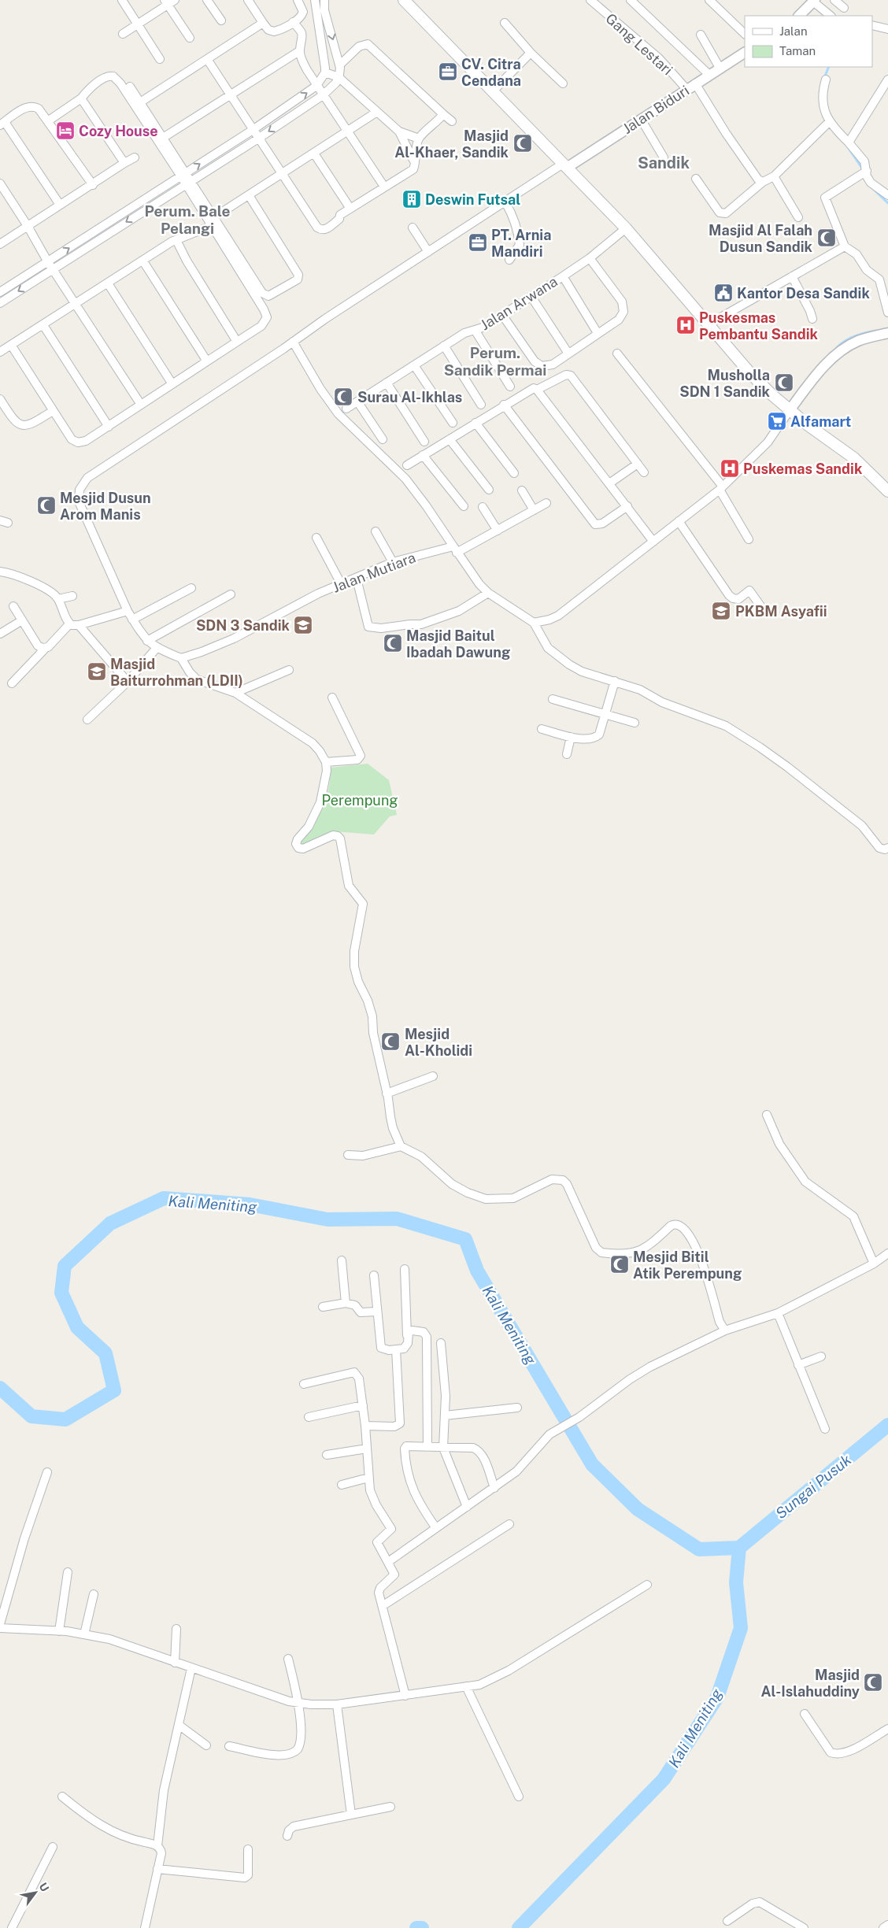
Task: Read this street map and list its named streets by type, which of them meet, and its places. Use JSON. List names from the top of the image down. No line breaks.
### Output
{"streets":{"street":["Gang Lestari","Jalan Biduri","Jalan Arwana","Jalan Mutiara"]},"crossings":[["Gang Lestari","Jalan Biduri"]],"districts":["Sandik","Perum. Bale Pelangi","Perum. Sandik Permai"],"water":["Kali Meniting","Sungai Pusuk"],"parks":["Perempung"],"places":{"office":["CV. Citra Cendana","PT. Arnia Mandiri"],"hotel":["Cozy House"],"mosque":["Masjid Al-Khaer, Sandik","Masjid Al Falah Dusun Sandik","Musholla SDN 1 Sandik","Surau Al-Ikhlas","Mesjid Dusun Arom Manis","Masjid Baitul Ibadah Dawung","Mesjid Al-Kholidi","Mesjid Bitil Atik Perempung","Masjid Al-Islahuddiny"],"building":["Deswin Futsal"],"public building":["Kantor Desa Sandik"],"hospital":["Puskesmas Pembantu Sandik","Puskemas Sandik"],"supermarket":["Alfamart"],"school or university":["PKBM Asyafii","SDN 3 Sandik","Masjid Baiturrohman (LDII)"]},"legend":["Jalan","Taman"],"north":"top right"}
